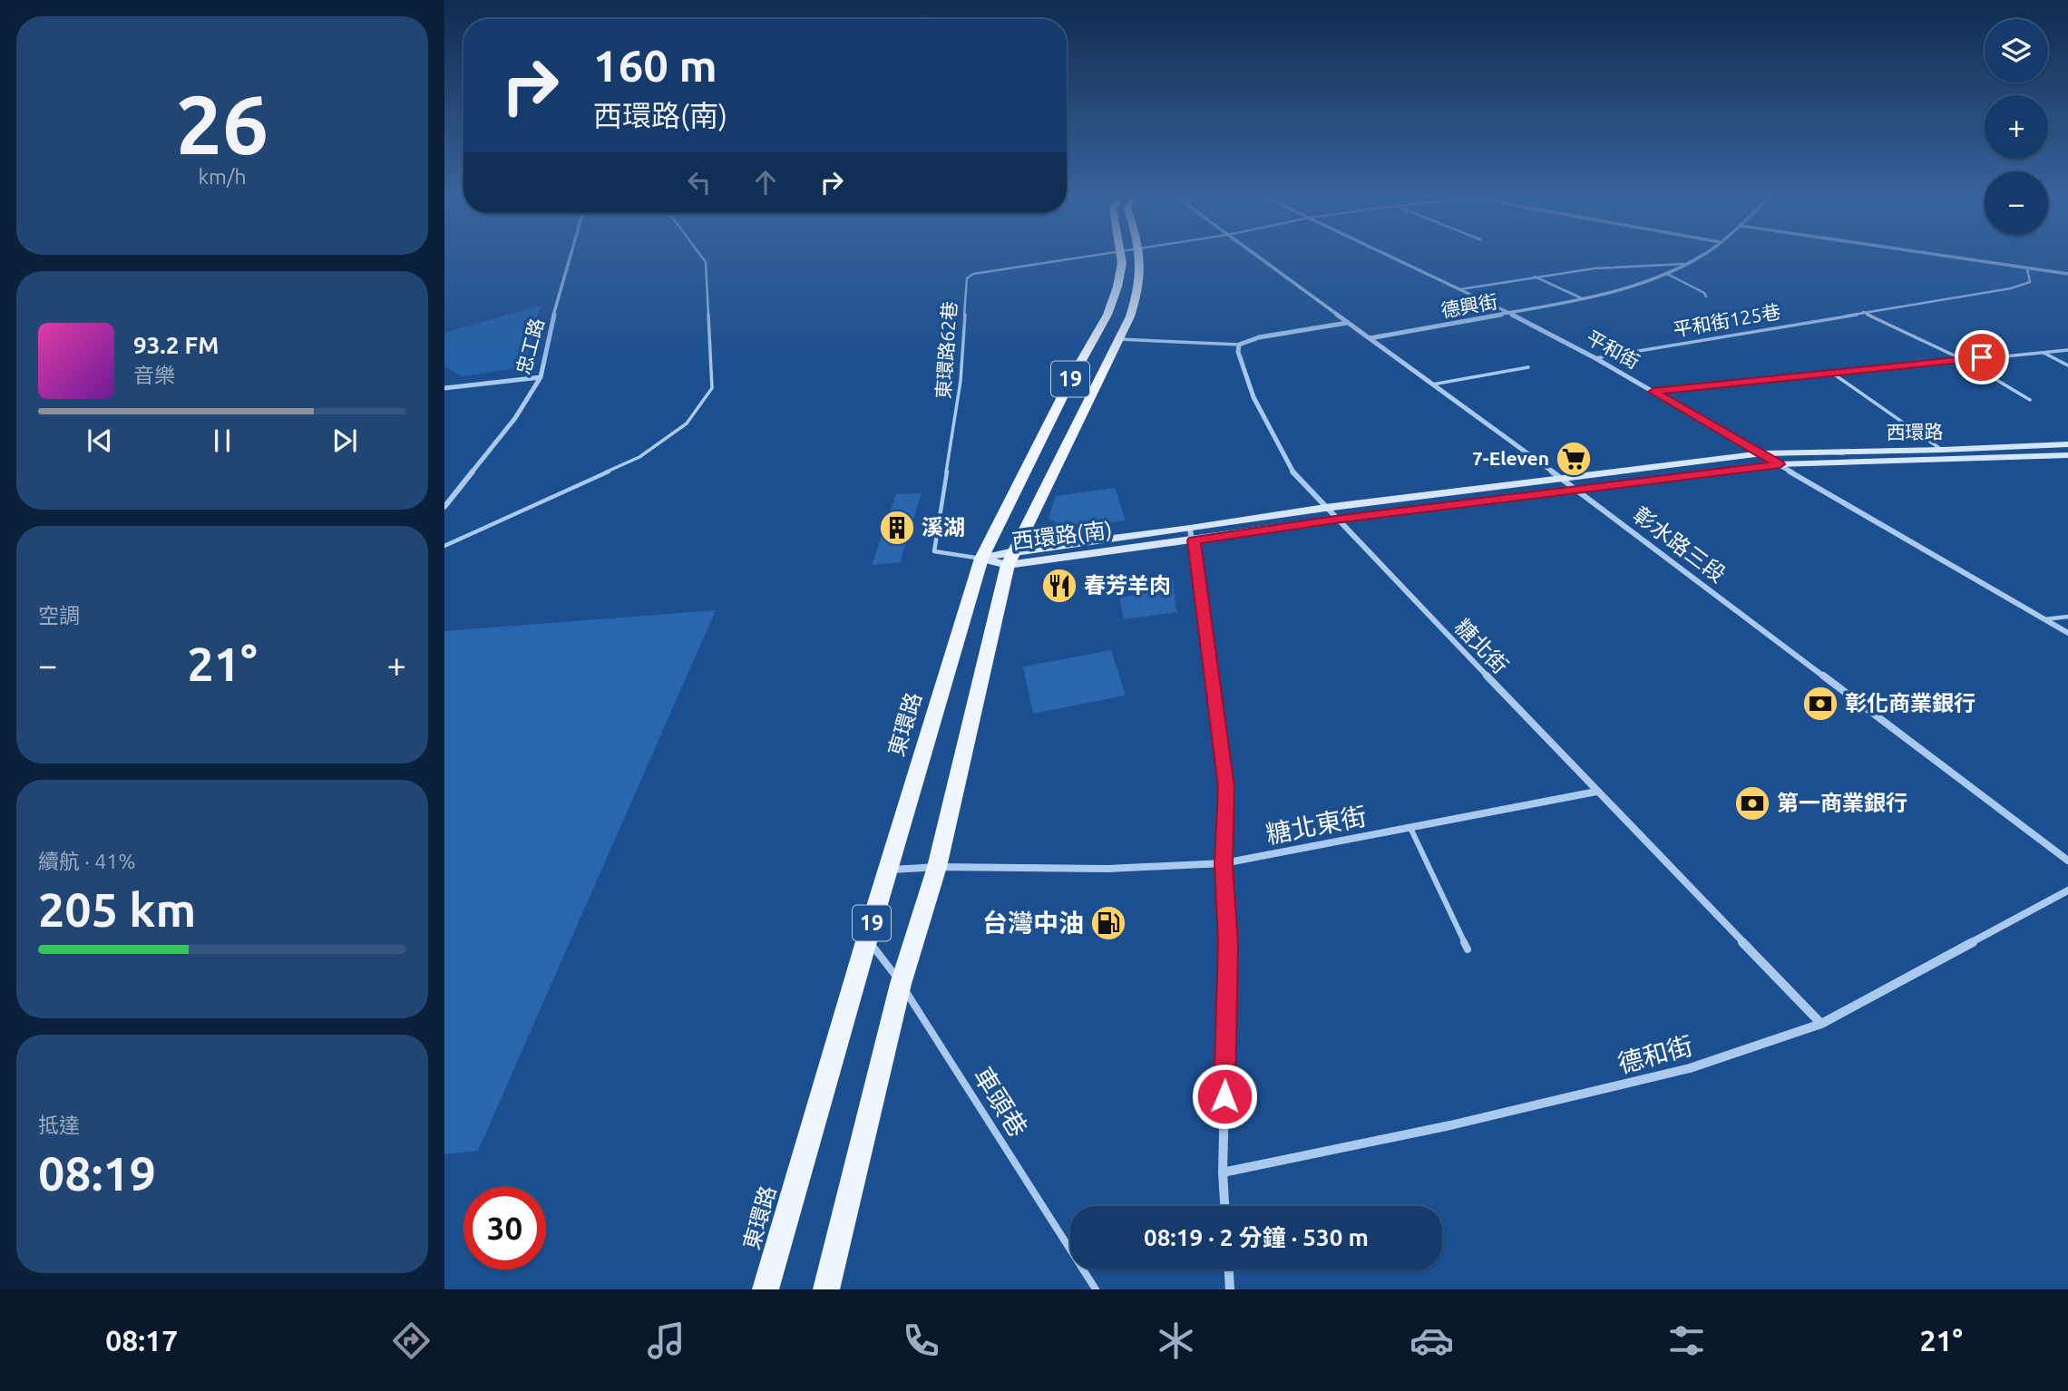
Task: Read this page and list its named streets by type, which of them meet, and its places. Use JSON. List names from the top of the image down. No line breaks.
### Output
{"streets":{"main road":["19","西環路","西環路(南)","東環路"],"street":["德興街","忠工路","平和街","彰水路三段","糖北街","糖北東街","德和街"],"lane":["平和街125巷","東環路62巷","車頭巷"]},"crossings":[["德興街","平和街"],["德興街","彰水路三段"],["平和街125巷","平和街"],["東環路62巷","西環路(南)"],["東環路62巷","東環路"],["平和街","西環路"],["平和街","西環路(南)"],["19","西環路(南)"],["19","糖北東街"],["19","車頭巷"],["西環路","西環路(南)"],["西環路(南)","彰水路三段"],["西環路(南)","糖北街"],["西環路(南)","東環路"],["糖北街","糖北東街"],["糖北街","德和街"],["東環路","糖北東街"],["東環路","車頭巷"]],"places":{"supermarket":["7-Eleven"],"building":["溪湖"],"restaurant":["春芳羊肉"],"bank":["彰化商業銀行","第一商業銀行"],"fuel station":["台灣中油"]},"page":{"tile":[["26","km/h"],"空調",["續航 · 41%","205 km"],["抵達","08:19"]],"map_buttons":["+","−"],"turn":["160 m","西環路(南)"],"song":["93.2 FM","音樂"],"heat":["−","21°","+"],"limit":"30","trip":"08:19 · 2 分鐘 · 530 m","tabs":["08:17","21°"]}}
